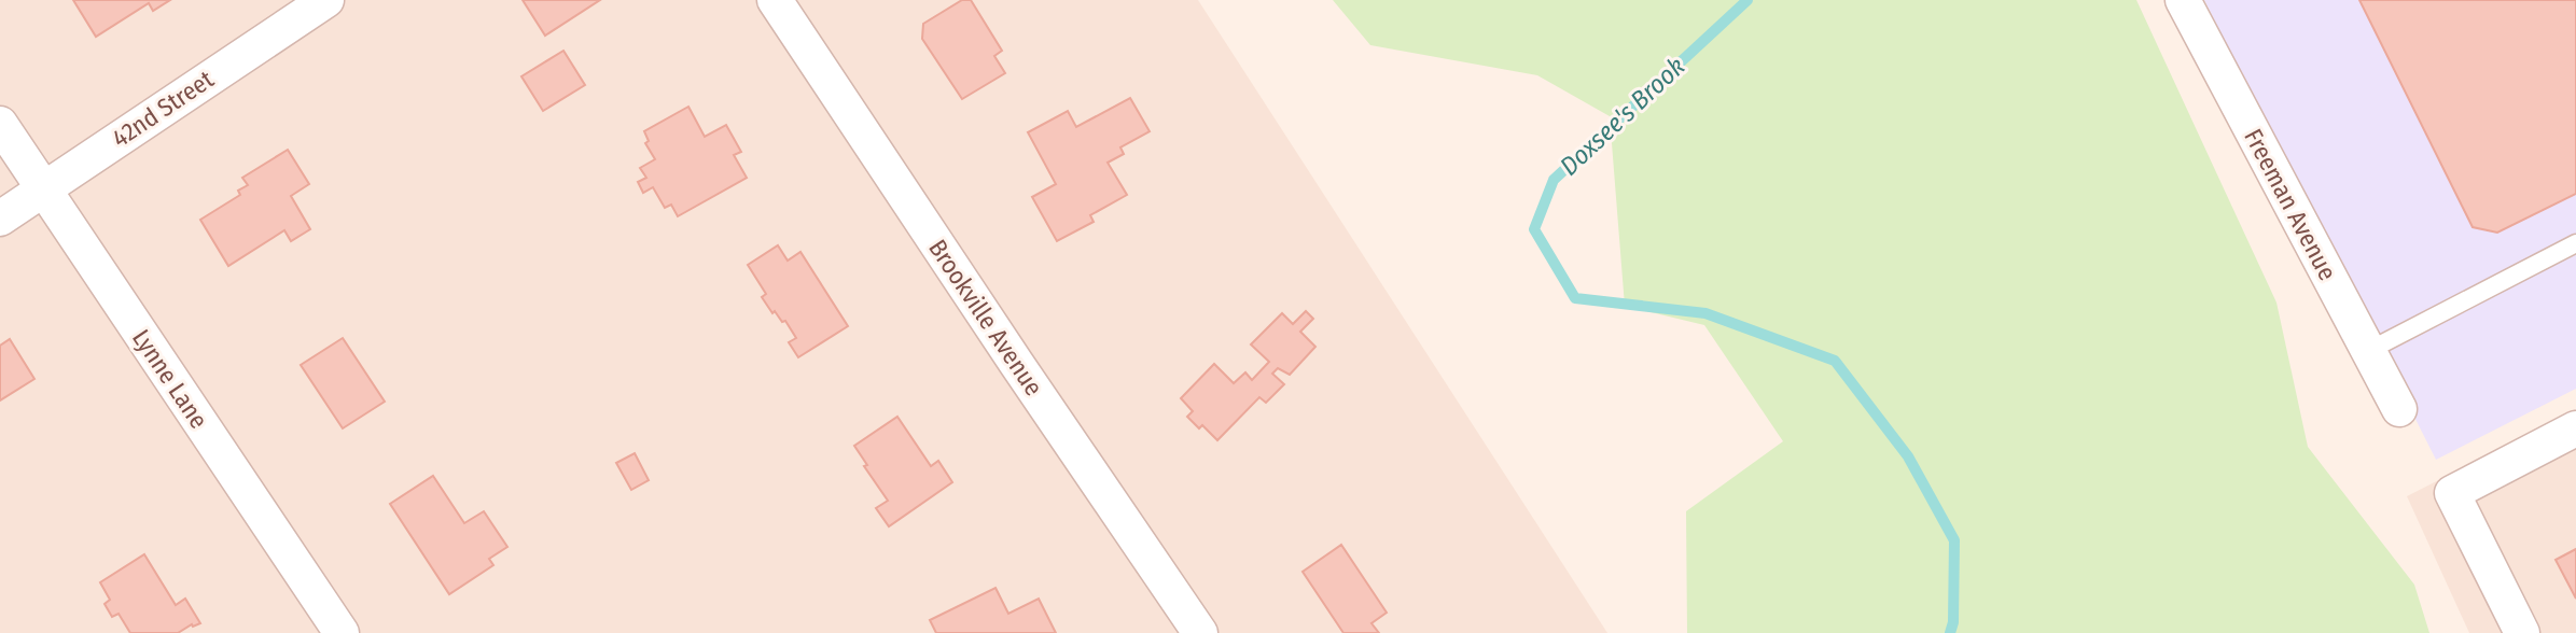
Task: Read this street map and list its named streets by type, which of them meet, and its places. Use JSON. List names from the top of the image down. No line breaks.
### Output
{"streets":{"street":["42nd Street","Freeman Avenue","Brookville Avenue","Lynne Lane"]},"crossings":[["42nd Street","Lynne Lane"]],"water":["Doxsee's Brook"]}
